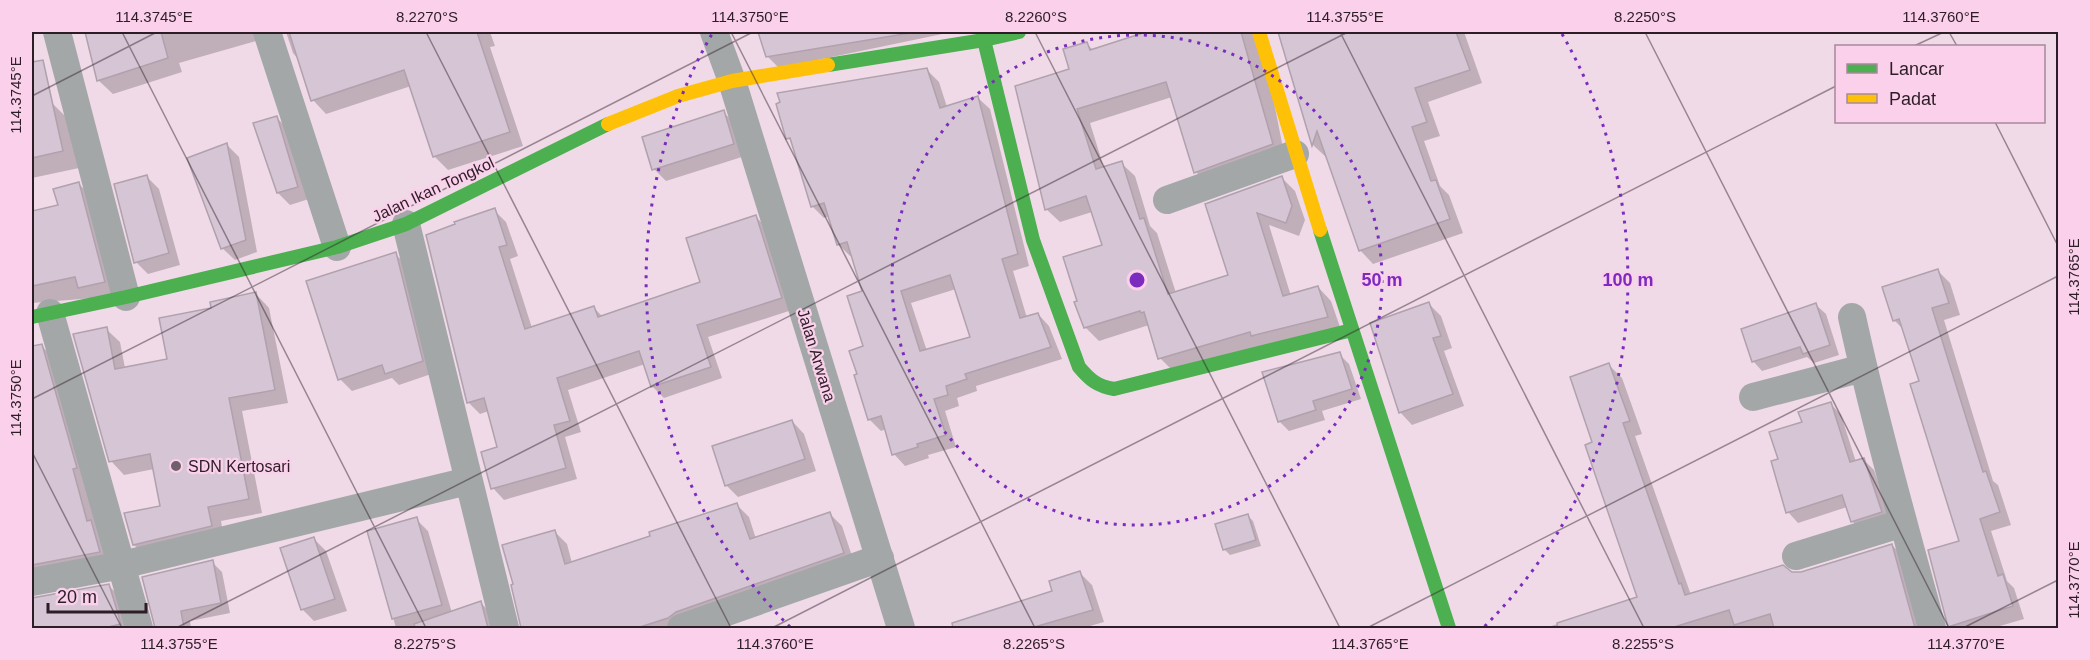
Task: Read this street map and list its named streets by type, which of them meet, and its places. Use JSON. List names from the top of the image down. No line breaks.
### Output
{"streets":{"street":["Jalan Ikan Tongkol","Jalan Arwana"]},"crossings":[["Jalan Ikan Tongkol","Jalan Arwana"]],"places":["SDN Kertosari"],"legend":["Lancar","Padat"],"scale_bar":"20 m","coordinates":["114.3745°E","8.2270°S","114.3750°E","8.2260°S","114.3755°E","8.2250°S","114.3760°E","114.3765°E","114.3770°E","8.2275°S","8.2265°S","8.2255°S"],"rings":["50 m","100 m"]}
